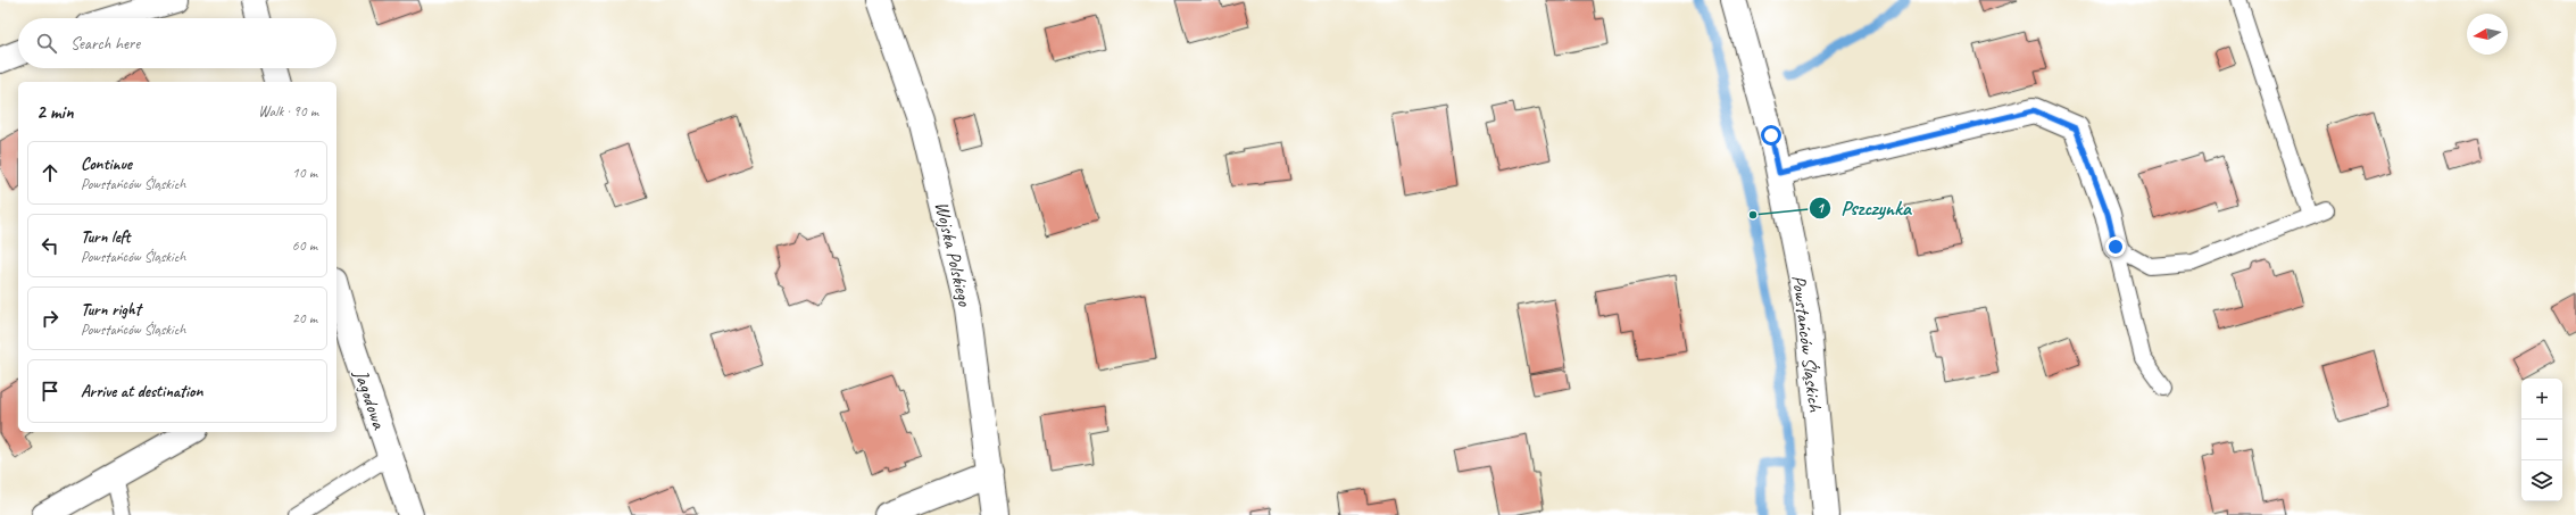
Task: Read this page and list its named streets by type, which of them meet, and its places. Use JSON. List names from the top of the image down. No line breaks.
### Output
{"streets":{"street":["Wojska Polskiego","Powstańców Śląskich","Jagodowa"]},"places":["Pszczynka"],"north":"left","page":{"search":"Search here","heading":["2 min","Walk · 90 m"],"list":[["Continue","Powstańców Śląskich","10 m"],["Turn left","Powstańców Śląskich","60 m"],["Turn right","Powstańców Śląskich","20 m"],"Arrive at destination"],"map_buttons":["+","−"]}}
